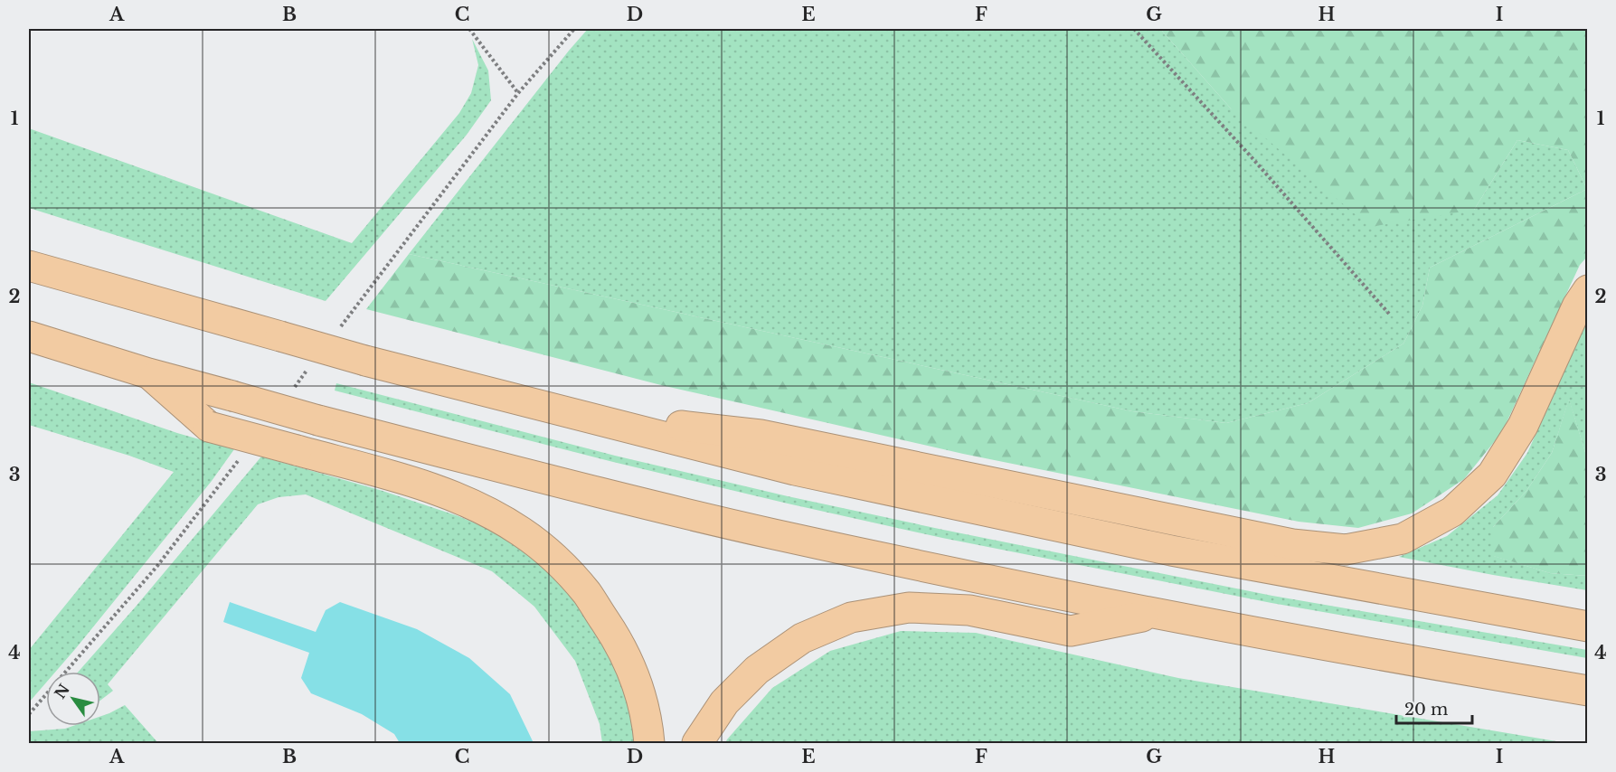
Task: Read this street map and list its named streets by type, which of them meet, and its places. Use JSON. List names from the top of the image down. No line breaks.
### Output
{"scale_bar":"20 m","north":"top left","grid":{"columns":["A","B","C","D","E","F","G","H","I"],"rows":["1","2","3","4"]}}
